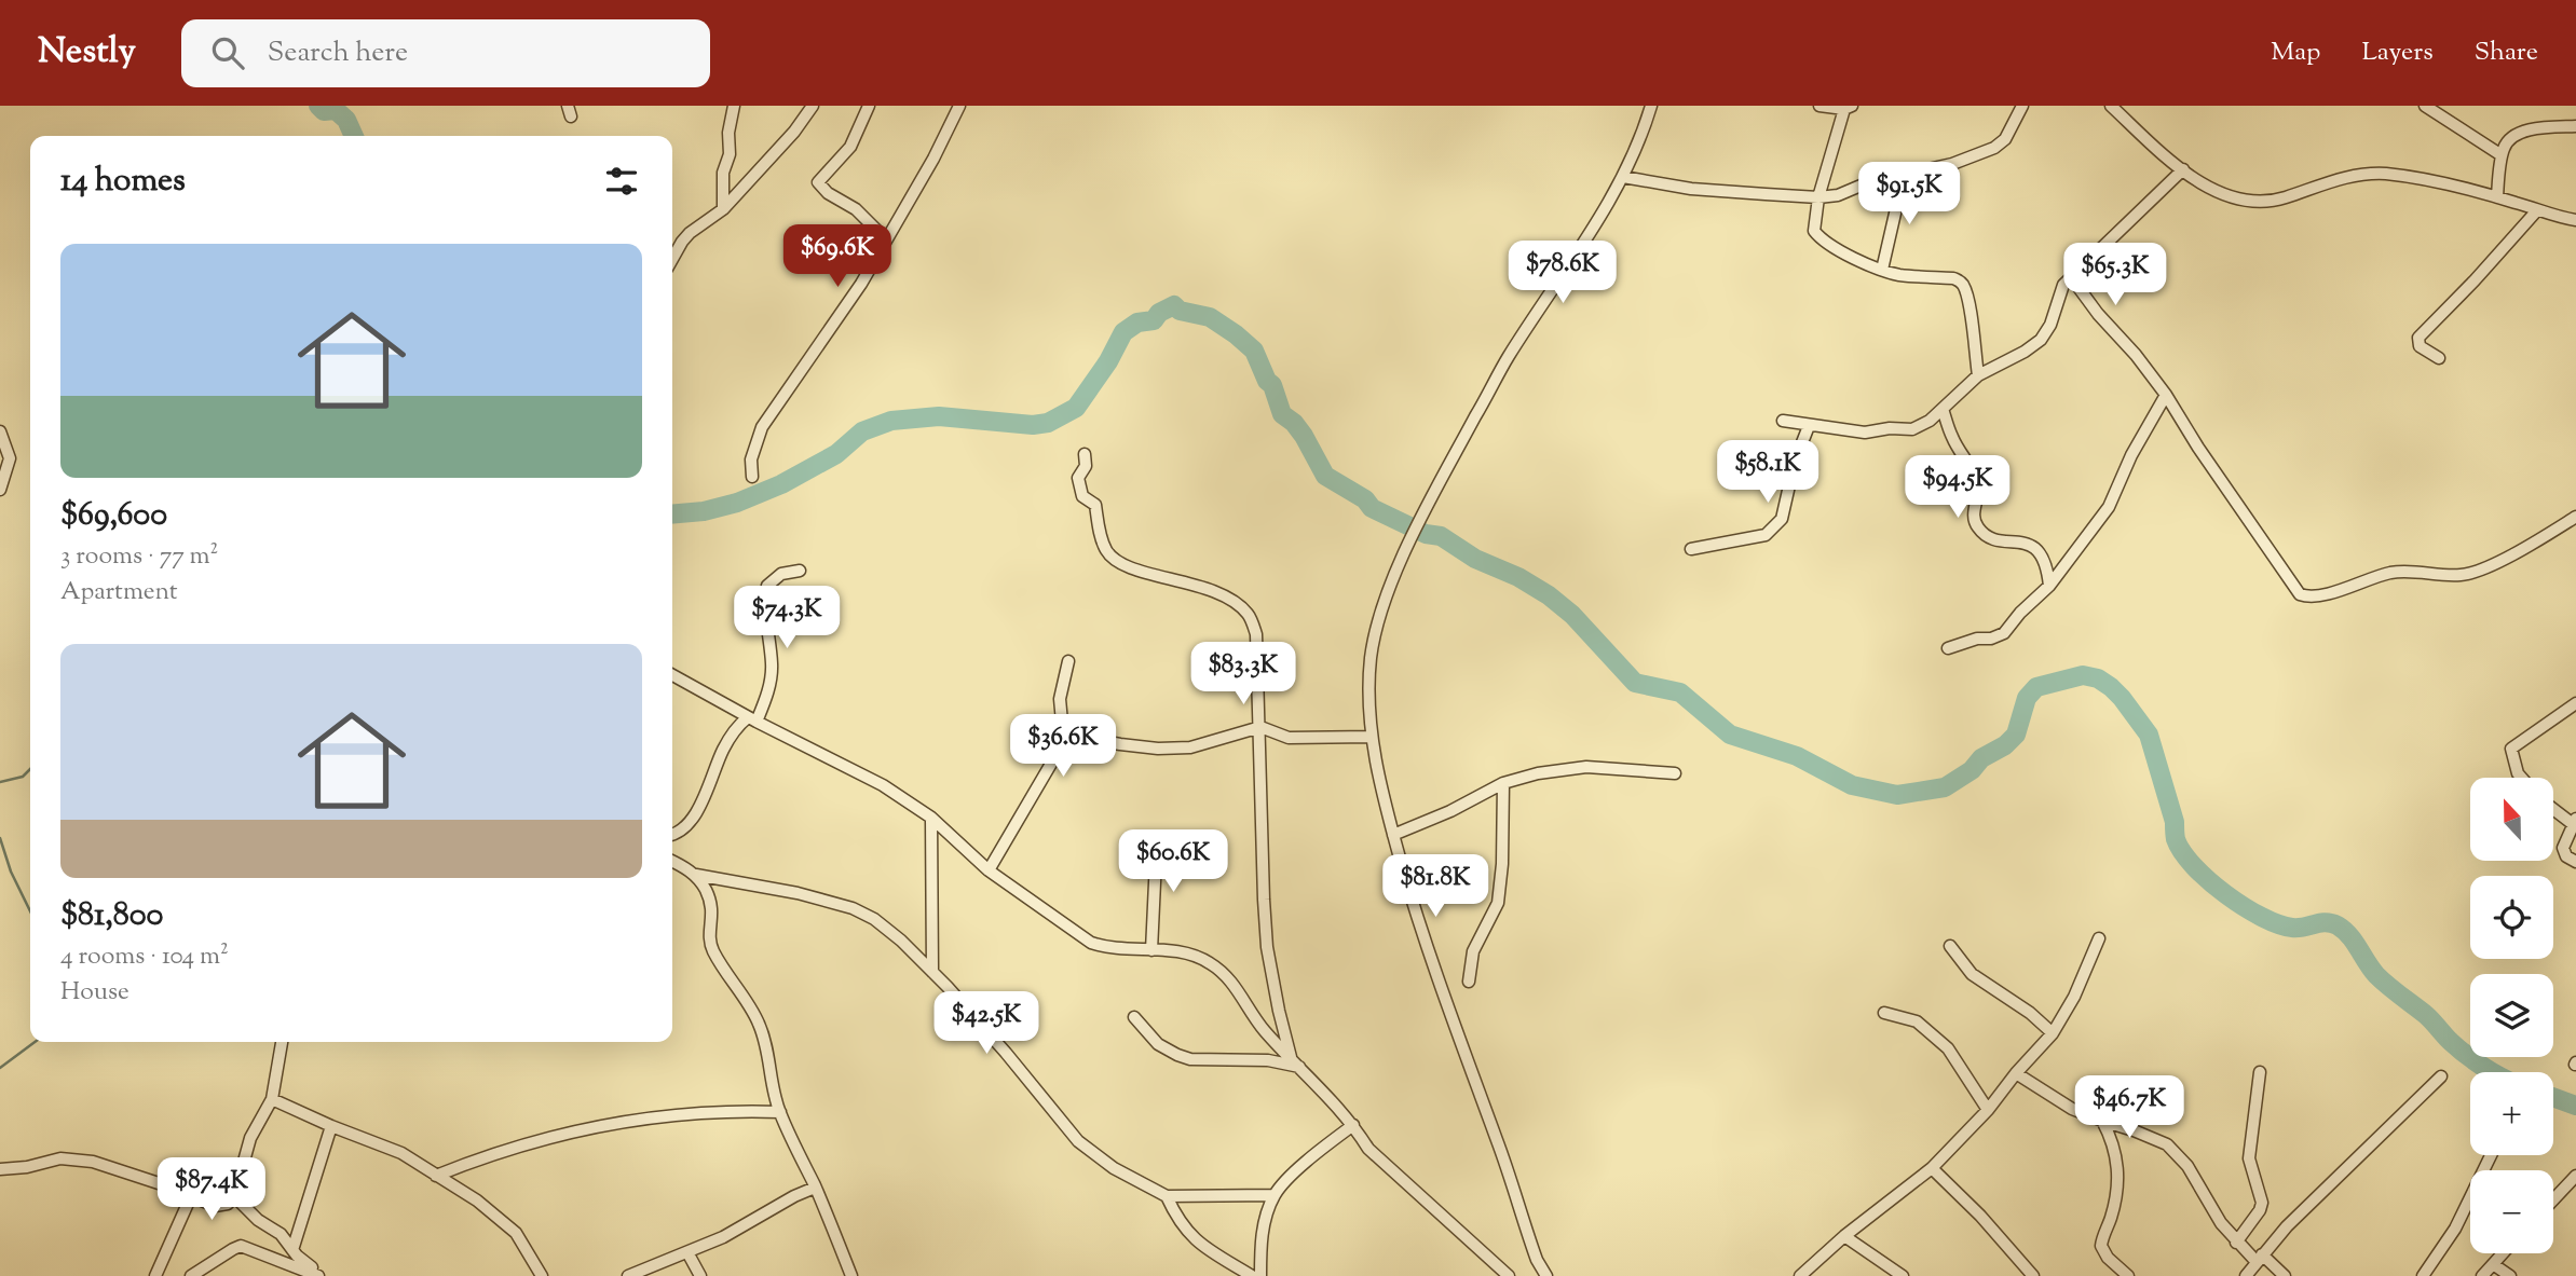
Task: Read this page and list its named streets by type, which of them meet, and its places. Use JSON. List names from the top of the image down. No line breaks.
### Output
{"north":"top","page":{"header":"Nestly","search":"Search here","nav":["Map","Layers","Share"],"heading":"14 homes","price":["$91.5K","$69.6K","$78.6K","$65.3K","$58.1K","$94.5K","$74.3K","$83.3K","$36.6K","$60.6K","$81.8K","$42.5K","$46.7K","$87.4K"],"list":[{"name":"$69,600","note":"3 rooms · 77 m² · Apartment"},{"name":"$81,800","note":"4 rooms · 104 m² · House"}],"map_buttons":["+","−"]}}
